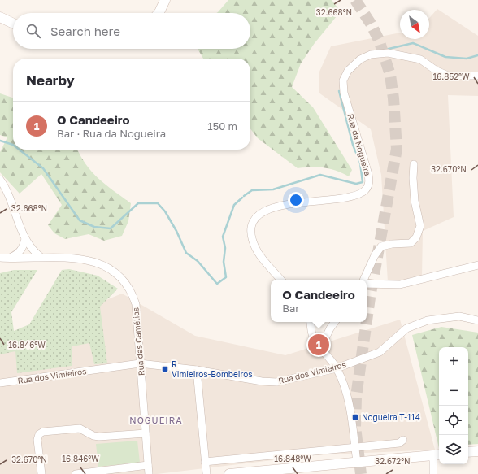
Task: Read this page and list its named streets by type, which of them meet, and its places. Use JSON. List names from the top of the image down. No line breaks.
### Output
{"streets":{"street":["Rua da Nogueira","Rua das Camélias","Rua dos Vimieiros"]},"crossings":[["Rua das Camélias","Rua dos Vimieiros"]],"districts":["NOGUEIRA"],"places":{"transit":["R Vimieiros-Bombeiros","Nogueira T-114"]},"north":"bottom right","page":{"search":"Search here","heading":"Nearby","list":[{"mark":"1","name":"O Candeeiro","note":"Bar · Rua da Nogueira","value":"150 m"}],"popup":["O Candeeiro","Bar"],"pins":"1","map_buttons":["+","−"]},"coordinates":["32.668°N","16.852°W","32.670°N","16.846°W","16.848°W","32.672°N"]}
